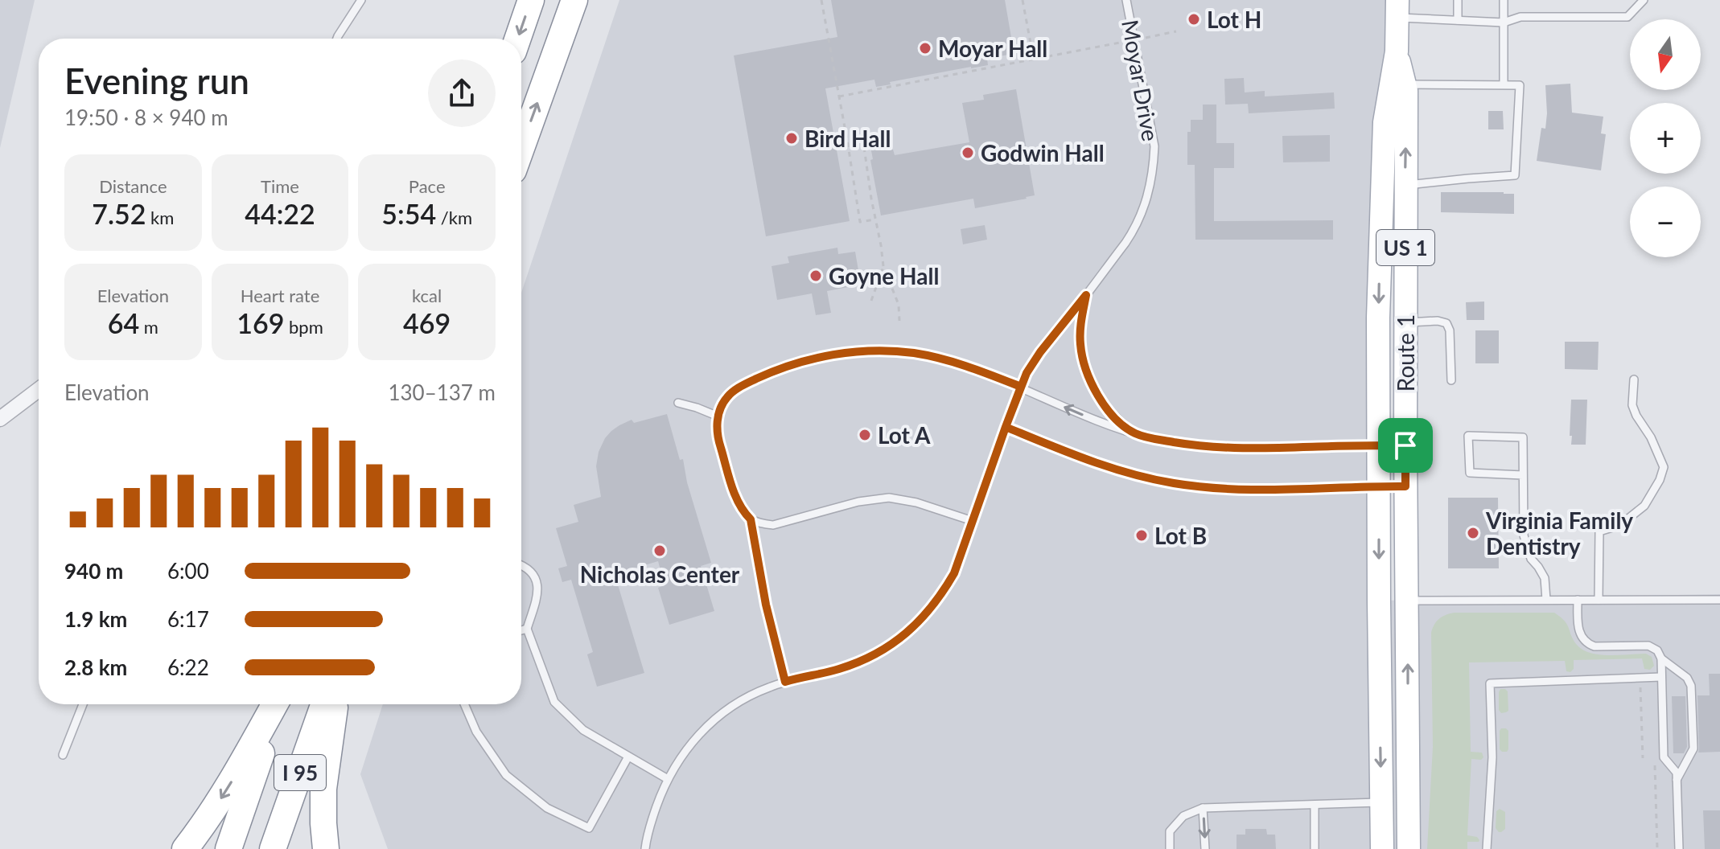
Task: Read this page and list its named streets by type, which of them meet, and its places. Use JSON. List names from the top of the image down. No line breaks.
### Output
{"streets":{"highway":["I 95"],"main road":["US 1","Route 1"],"lane":["Moyar Drive"]},"places":["Lot H","Moyar Hall","Bird Hall","Godwin Hall","Goyne Hall","Lot A","Virginia Family Dentistry","Lot B","Nicholas Center"],"north":"bottom","page":{"map_buttons":["+","−"],"heading":["Evening run","19:50 · 8 × 940 m"],"stats":[["Distance","7.52 km"],["Time","44:22"],["Pace","5:54 /km"],["Elevation","64 m"],["Heart rate","169 bpm"],["kcal","469"]],"chart":["Elevation","130–137 m"],"list":[{"name":"940 m","note":"6:00"},{"name":"1.9 km","note":"6:17"},{"name":"2.8 km","note":"6:22"}]}}
